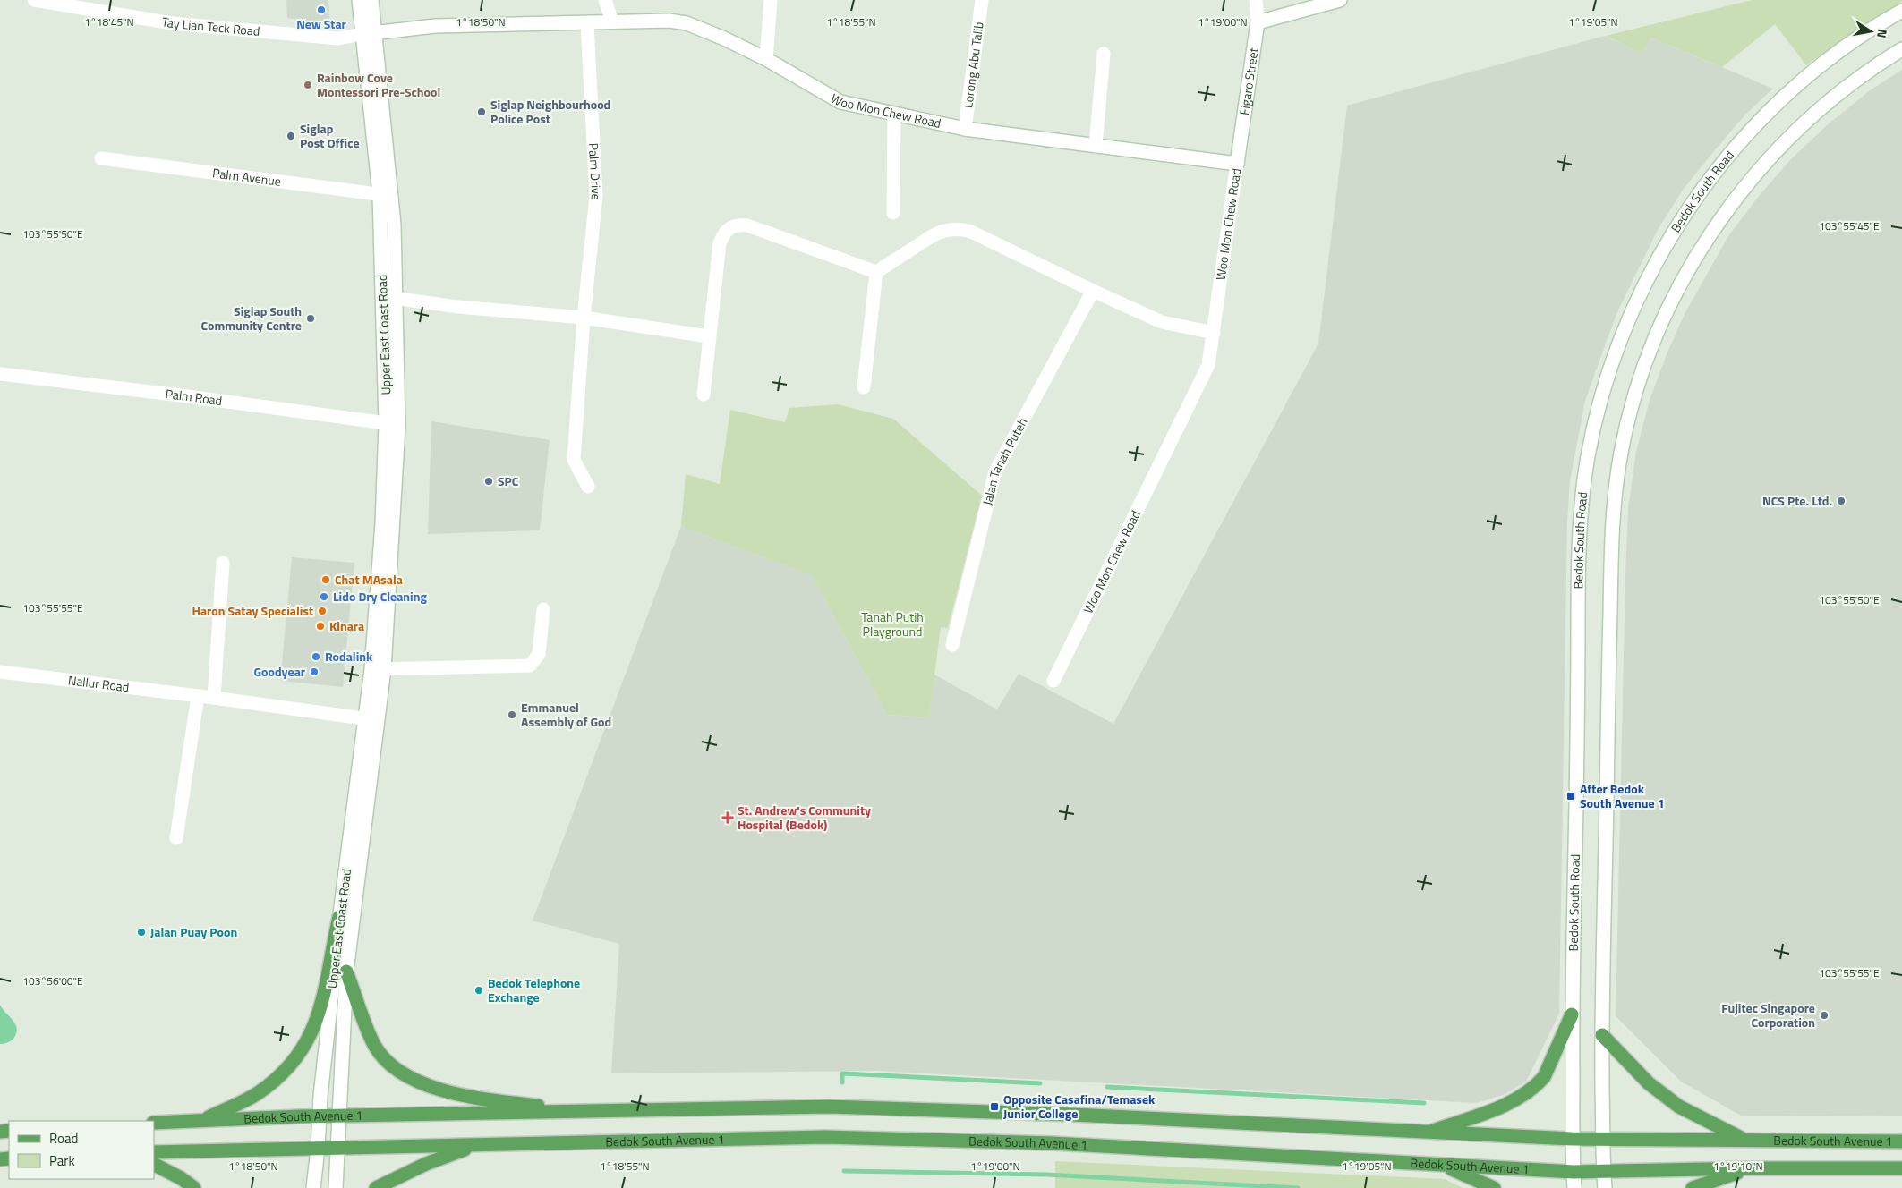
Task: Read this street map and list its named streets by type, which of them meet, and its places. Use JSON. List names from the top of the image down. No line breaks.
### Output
{"streets":{"main road":["Bedok South Avenue 1"],"street":["Tay Lian Teck Road","Lorong Abu Talib","Figaro Street","Woo Mon Chew Road","Palm Drive","Palm Avenue","Bedok South Road","Upper East Coast Road","Palm Road","Jalan Tanah Puteh","Nallur Road"]},"crossings":[["Tay Lian Teck Road","Woo Mon Chew Road"],["Tay Lian Teck Road","Upper East Coast Road"],["Lorong Abu Talib","Woo Mon Chew Road"],["Figaro Street","Woo Mon Chew Road"],["Woo Mon Chew Road","Palm Drive"],["Woo Mon Chew Road","Upper East Coast Road"],["Palm Avenue","Upper East Coast Road"],["Bedok South Road","Bedok South Avenue 1"],["Upper East Coast Road","Palm Road"],["Upper East Coast Road","Nallur Road"],["Upper East Coast Road","Bedok South Avenue 1"]],"parks":["Tanah Putih Playground"],"places":{"other":["New Star","Rainbow Cove Montessori Pre-School","Siglap Neighbourhood Police Post","Siglap Post Office","Siglap South Community Centre","SPC","NCS Pte. Ltd.","Chat MAsala","Lido Dry Cleaning","Haron Satay Specialist","Kinara","Rodalink","Goodyear","Emmanuel Assembly of God","Jalan Puay Poon","Bedok Telephone Exchange","Fujitec Singapore Corporation"],"transit":["After Bedok South Avenue 1","Opposite Casafina/Temasek Junior College"],"health":["St. Andrew's Community Hospital (Bedok)"]},"legend":["Road","Park"],"north":"right","coordinates":["1°18'45\"N","1°18'50\"N","1°18'55\"N","1°19'00\"N","1°19'05\"N","103°55'45\"E","103°55'50\"E","103°55'55\"E","103°56'00\"E","1°19'10\"N"]}
